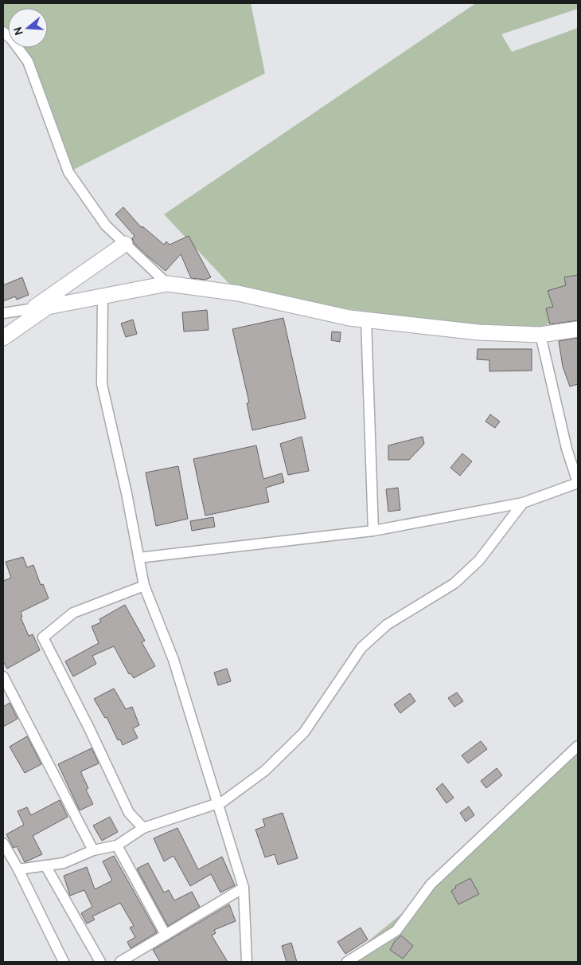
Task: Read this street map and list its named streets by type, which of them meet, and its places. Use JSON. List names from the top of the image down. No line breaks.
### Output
{"north":"left"}
